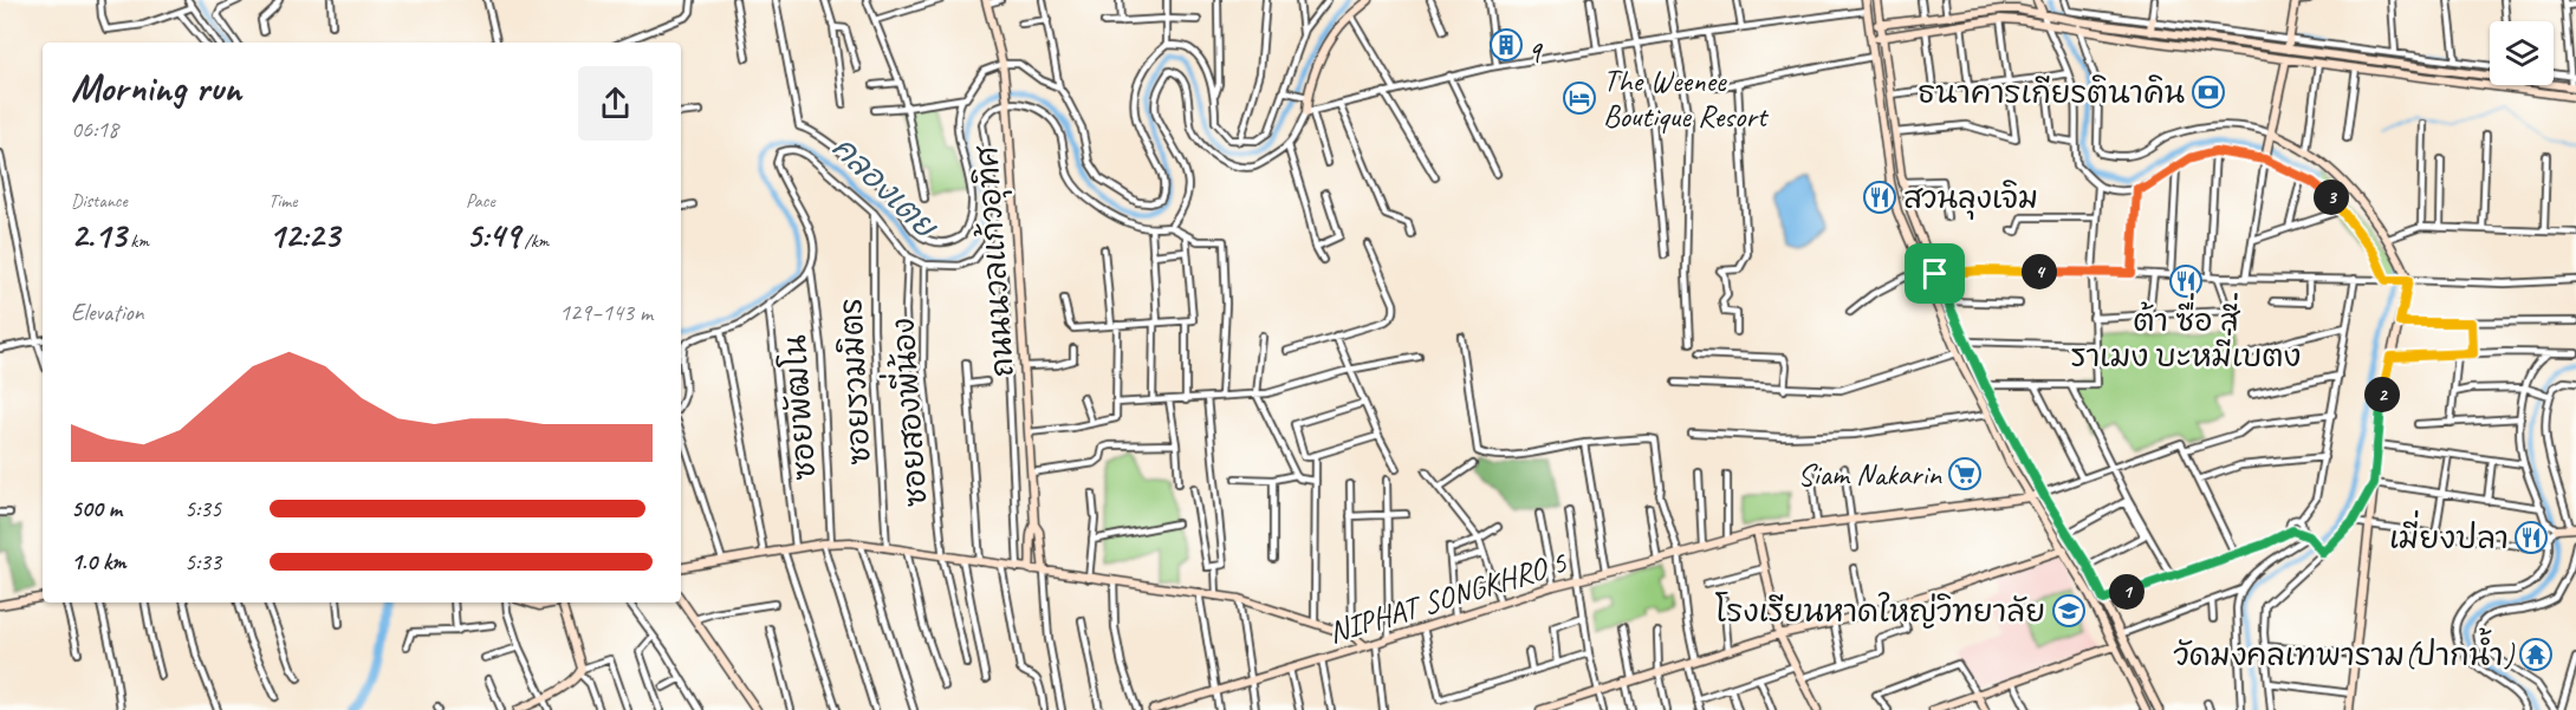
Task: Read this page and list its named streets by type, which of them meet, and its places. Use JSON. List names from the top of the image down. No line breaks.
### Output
{"streets":{"street":["ถนนนวลแก้วอุทิศ","ซอยรวมมิตร","ซอยพัฒโน","ซอยสองพี่น้อง","NIPHAT SONGKHRO 5"]},"crossings":[["ซอยรวมมิตร","ซอยพัฒโน"]],"water":["คลองเตย"],"places":{"building":["q"],"bank":["ธนาคารเกียรตินาคิน"],"hotel":["The Weenee Boutique Resort"],"restaurant":["สวนลุงเจิม","ต้า ซื่อ สี่ ราเมง บะหมี่เบตง","เมี่ยงปลา"],"supermarket":["Siam Nakarin"],"school or university":["โรงเรียนหาดใหญ่วิทยาลัย"],"temple":["วัดมงคลเทพาราม(ปากน้ำ)"]},"page":{"heading":["Morning run","06:18"],"stats":[["Distance","2.13 km"],["Time","12:23"],["Pace","5:49 /km"]],"pins":["3","4","2","1"],"chart":["Elevation","129–143 m"],"list":[{"name":"500 m","note":"5:35"},{"name":"1.0 km","note":"5:33"}]}}
